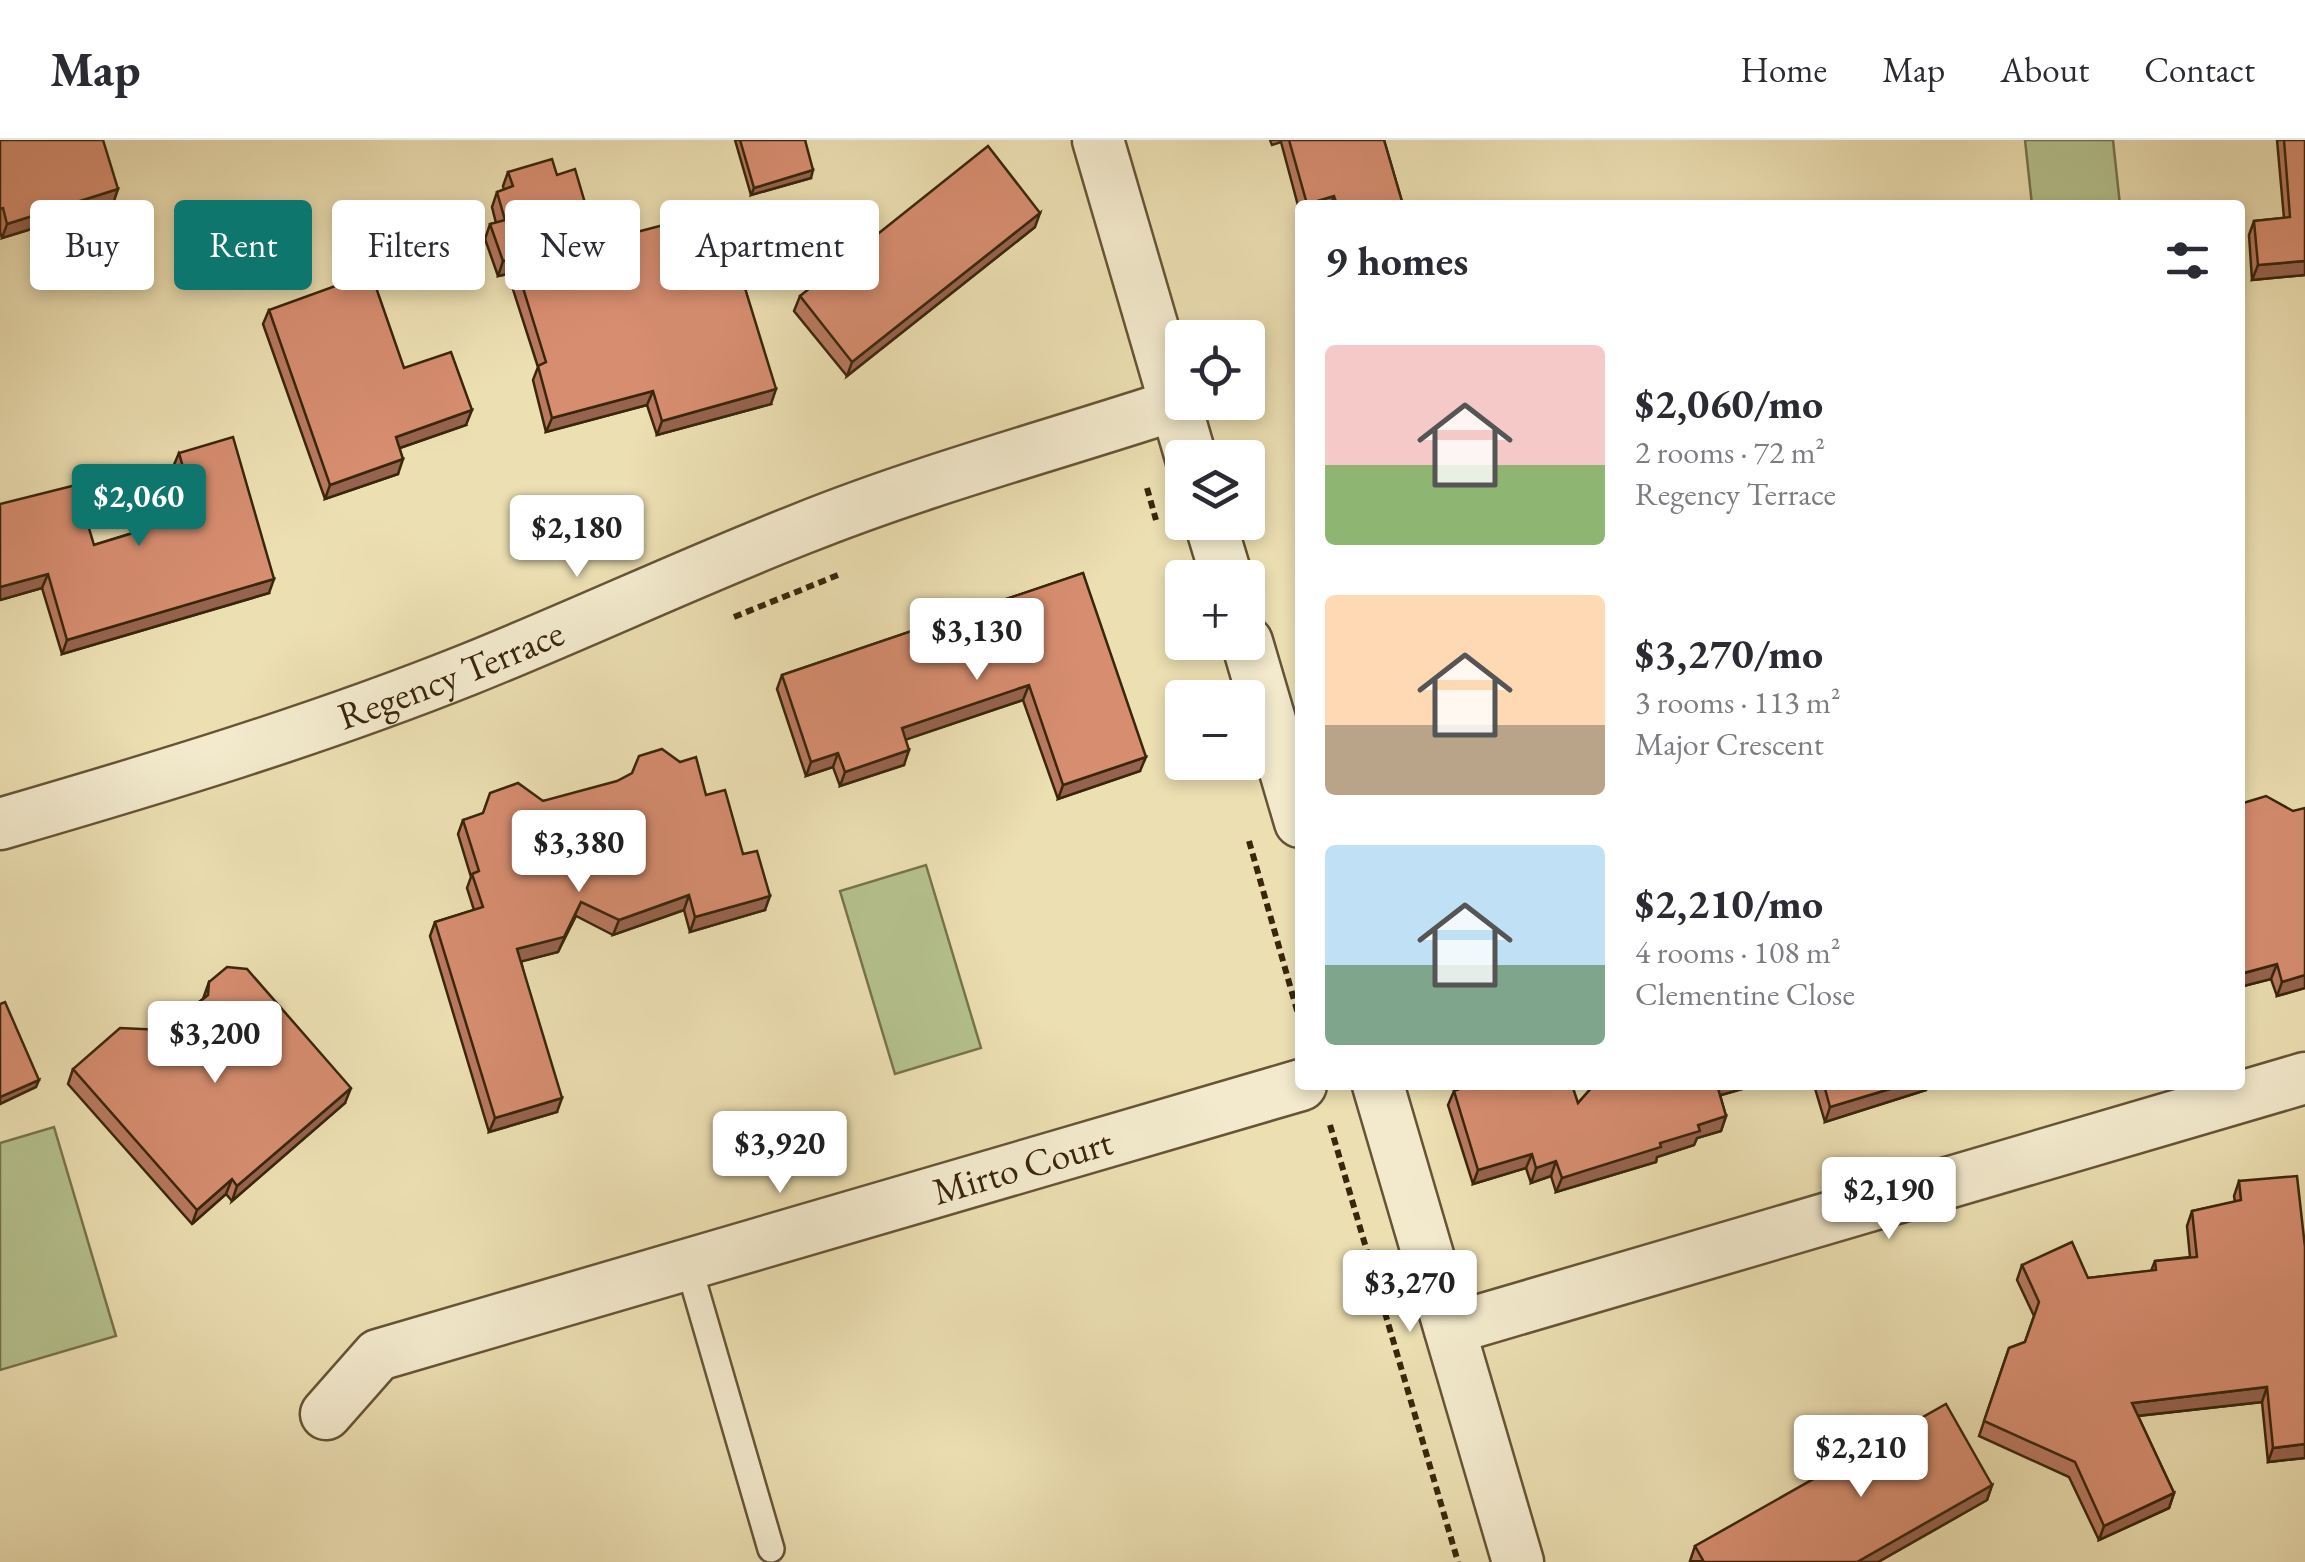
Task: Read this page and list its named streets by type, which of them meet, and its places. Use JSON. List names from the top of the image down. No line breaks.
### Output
{"streets":{"street":["Regency Terrace","Mirto Court"]},"page":{"header":"Map","nav":["Home","Map","About","Contact"],"chip":["Buy","Rent","Filters","New","Apartment"],"heading":"9 homes","map_buttons":["+","−"],"list":[{"name":"$2,060/mo","note":"2 rooms · 72 m² · Regency Terrace"},{"name":"$3,270/mo","note":"3 rooms · 113 m² · Major Crescent"},{"name":"$2,210/mo","note":"4 rooms · 108 m² · Clementine Close"}],"price":["$2,060","$2,180","$3,130","$3,380","$3,200","$3,920","$2,190","$3,270","$2,210"]}}
